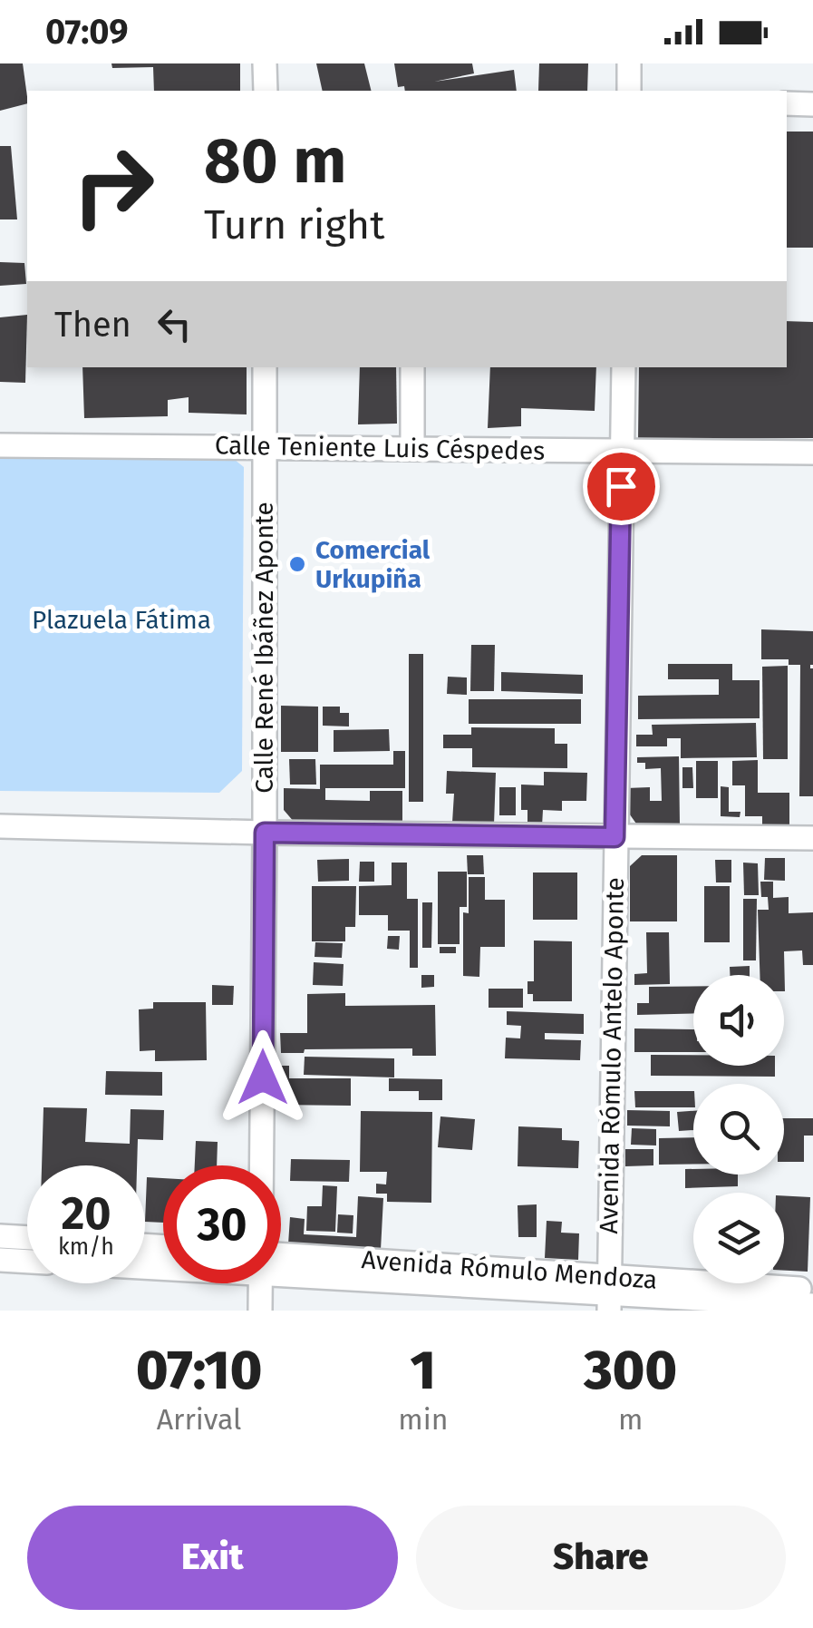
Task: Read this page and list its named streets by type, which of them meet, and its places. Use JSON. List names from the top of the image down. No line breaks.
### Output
{"streets":{"street":["Calle Teniente Luis Céspedes","Calle René Ibáñez Aponte","Avenida Rómulo Antelo Aponte","Avenida Rómulo Mendoza"]},"crossings":[["Calle Teniente Luis Céspedes","Calle René Ibáñez Aponte"],["Calle Teniente Luis Céspedes","Avenida Rómulo Antelo Aponte"],["Avenida Rómulo Antelo Aponte","Avenida Rómulo Mendoza"]],"parks":["Plazuela Fátima"],"places":["Comercial Urkupiña"],"page":{"status":"07:09","turn":["80 m","Turn right"],"then":"Then","speed":"20 km/h","limit":"30","eta":["07:10","Arrival","1","min","300","m"],"buttons":["Exit","Share"]}}
